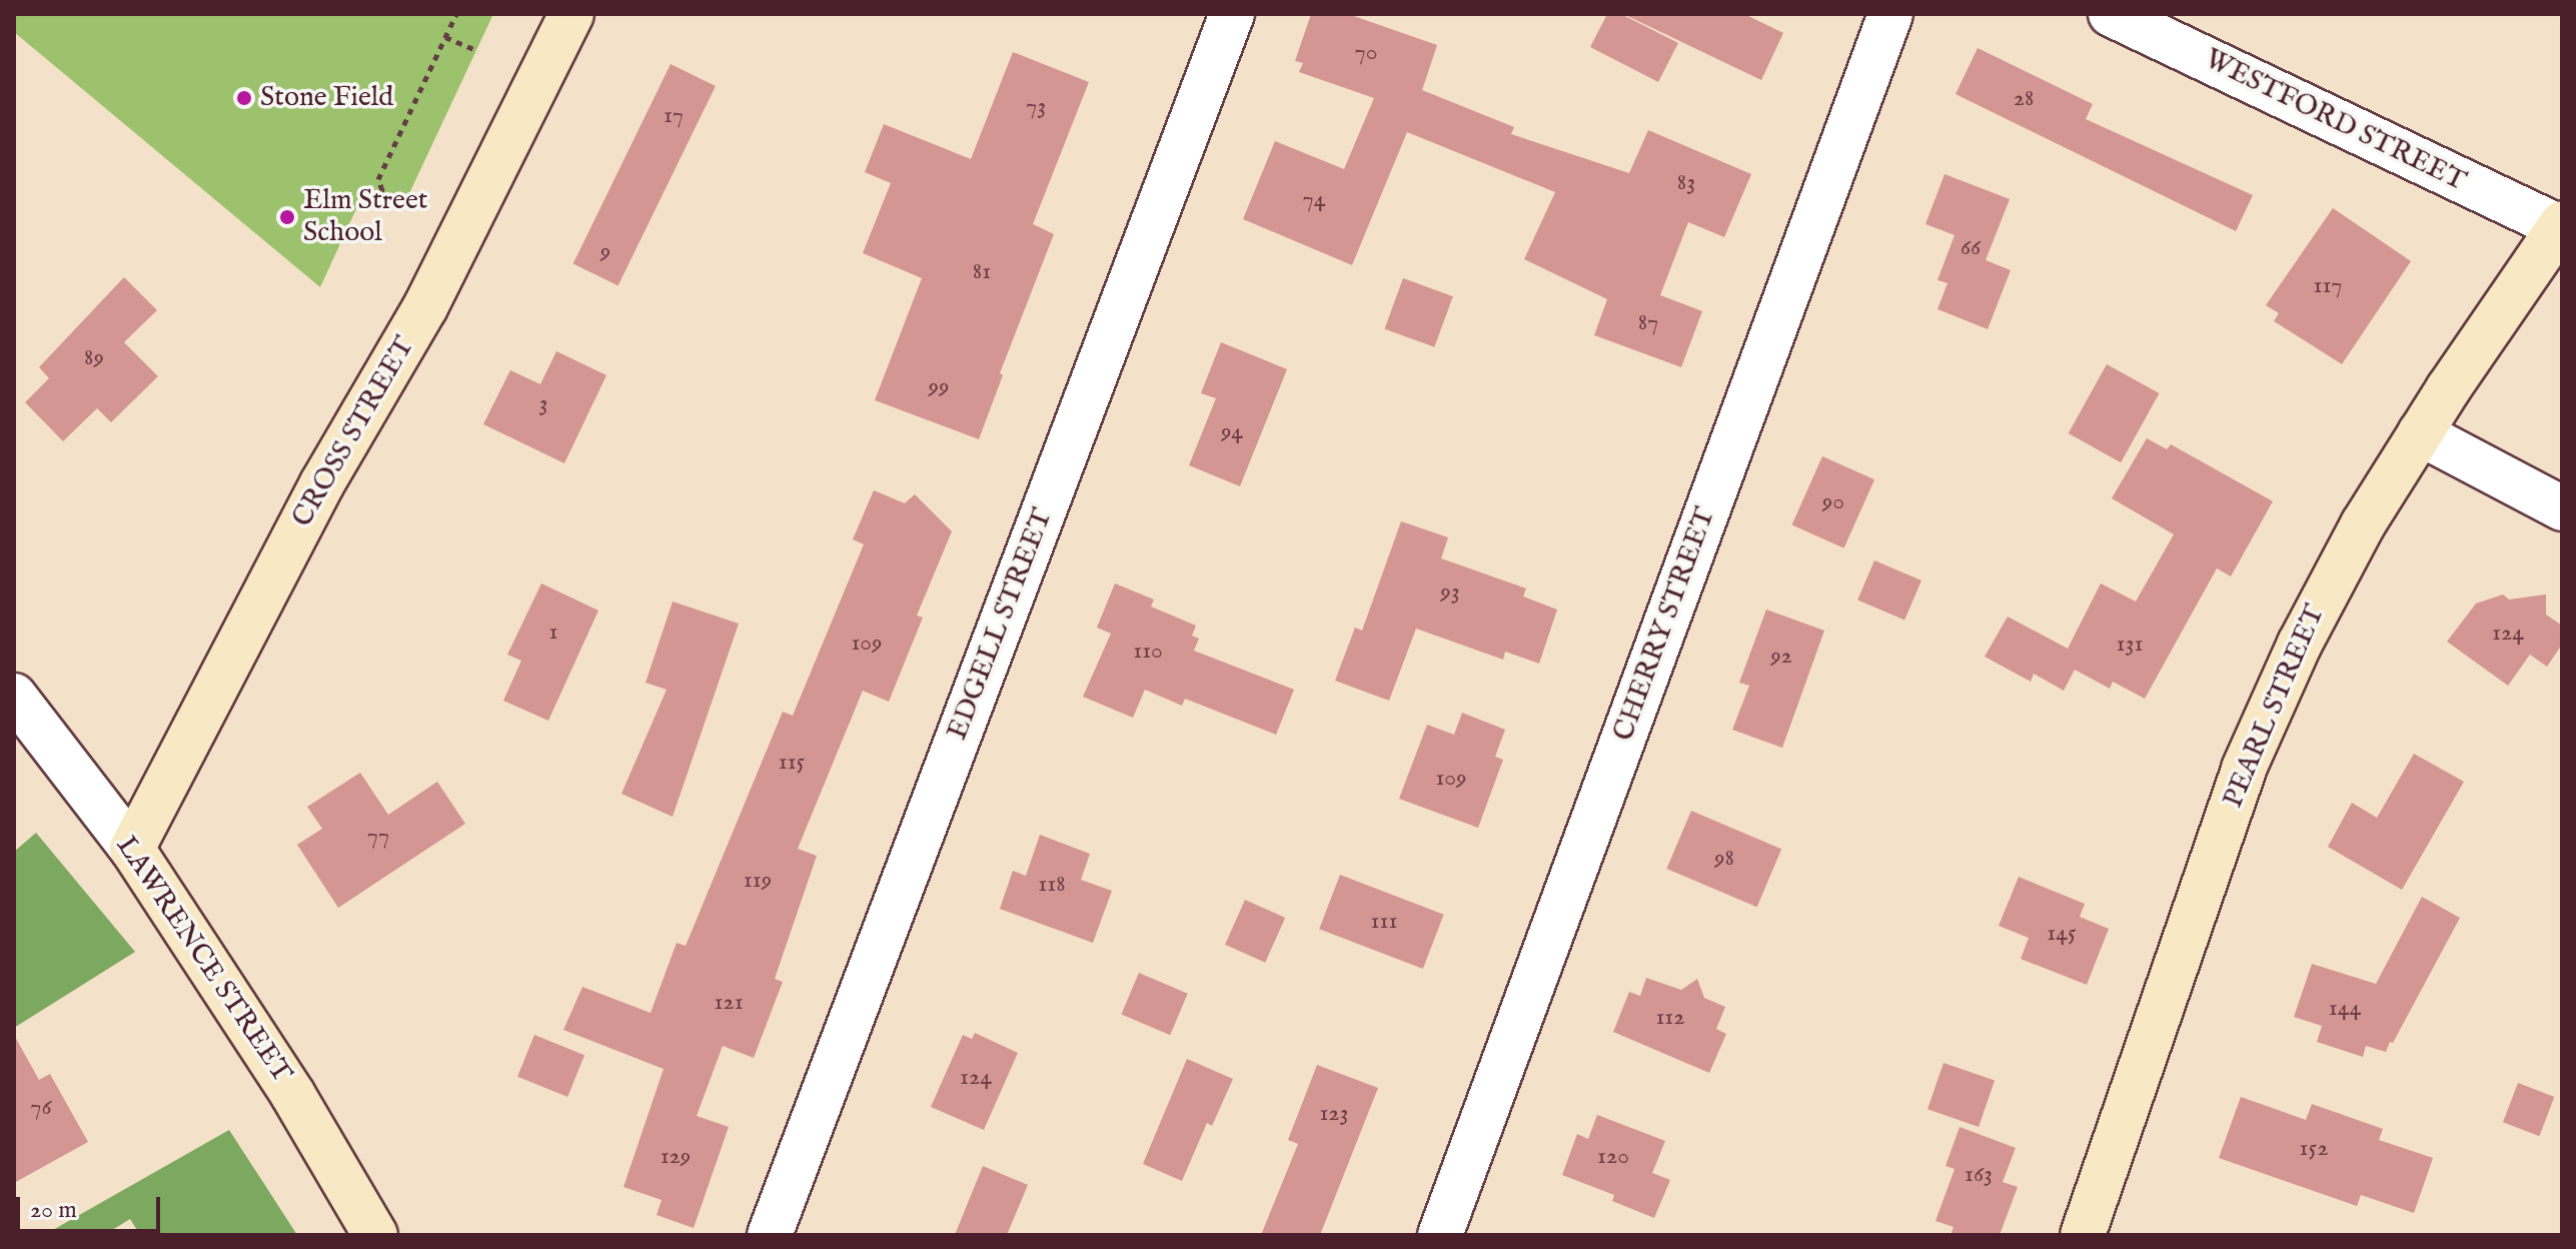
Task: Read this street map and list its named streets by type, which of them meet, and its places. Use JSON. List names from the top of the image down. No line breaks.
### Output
{"streets":{"street":["WESTFORD STREET","CROSS STREET","EDGELL STREET","CHERRY STREET","PEARL STREET","LAWRENCE STREET"]},"crossings":[["WESTFORD STREET","PEARL STREET"],["CROSS STREET","LAWRENCE STREET"]],"places":["Stone Field","Elm Street School"],"house_numbers":["70","28","73","17","83","74","66","9","81","117","87","89","99","3","94","90","93","1","124","109","131","110","92","115","109","77","98","119","118","111","145","121","144","112","124","76","123","152","129","120","163"],"scale_bar":"20 m"}
